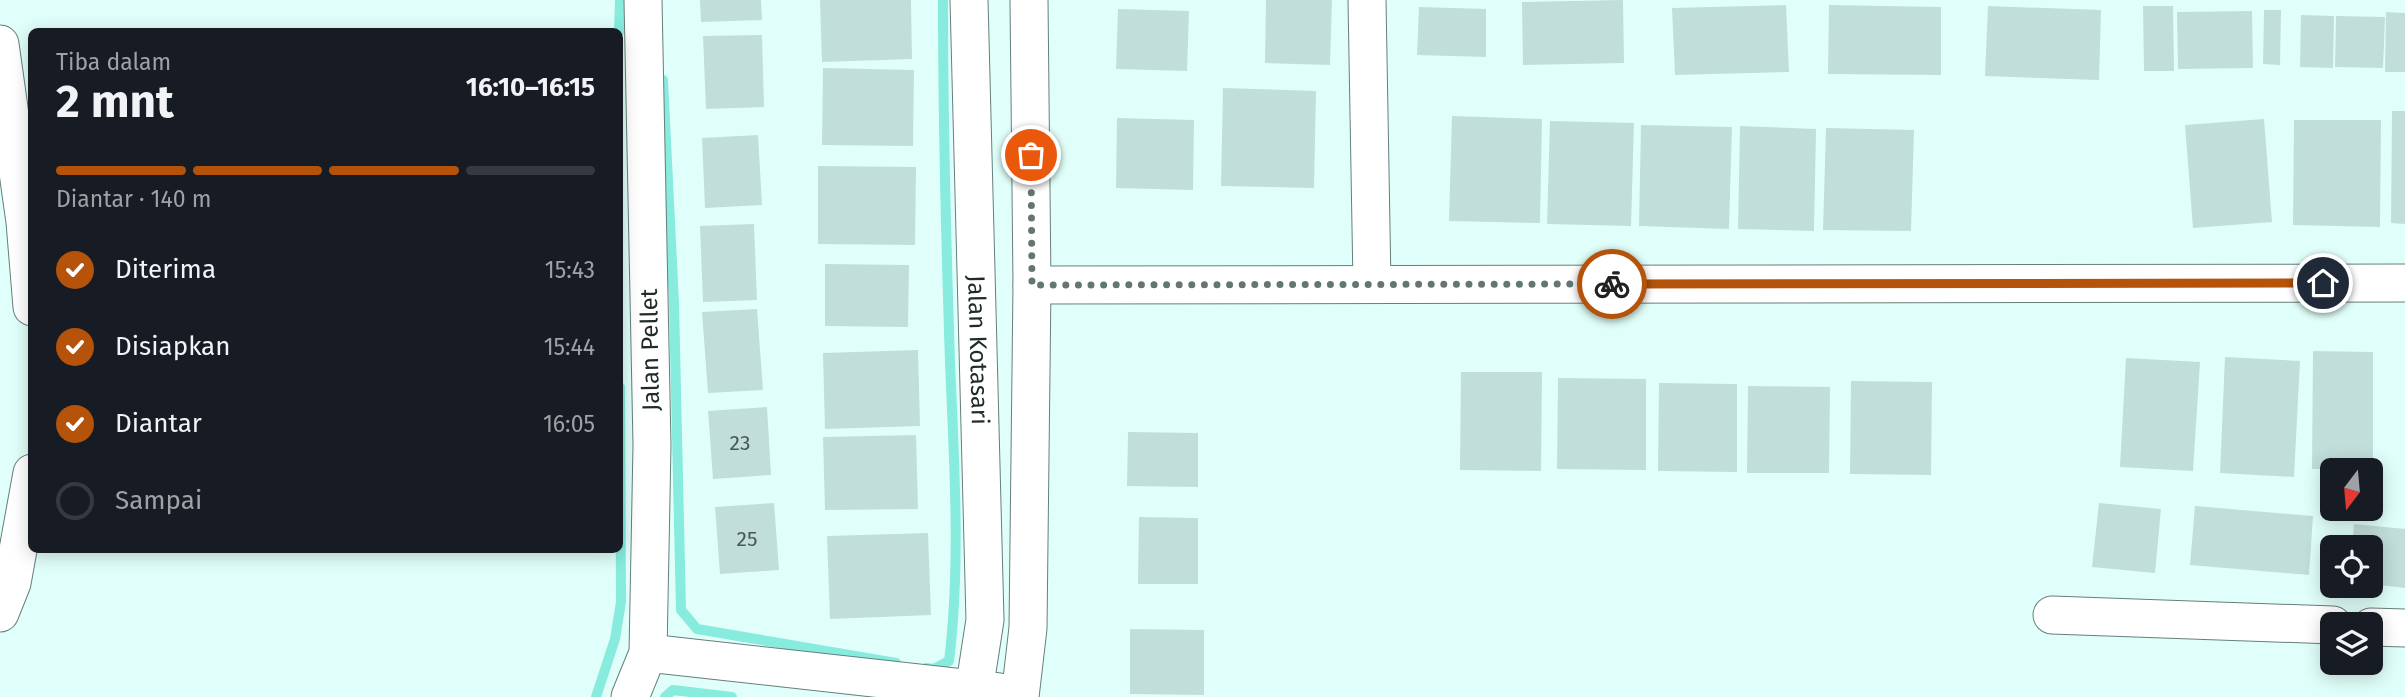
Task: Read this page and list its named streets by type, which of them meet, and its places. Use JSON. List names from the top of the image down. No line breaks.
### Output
{"streets":{"street":["Jalan Kotasari","Jalan Pellet"]},"house_numbers":["23","25"],"north":"bottom","page":{"heading":["2 mnt","Tiba dalam","16:10–16:15"],"bar":"Diantar · 140 m","list":[["Diterima","15:43"],["Disiapkan","15:44"],["Diantar","16:05"],"Sampai"]}}
